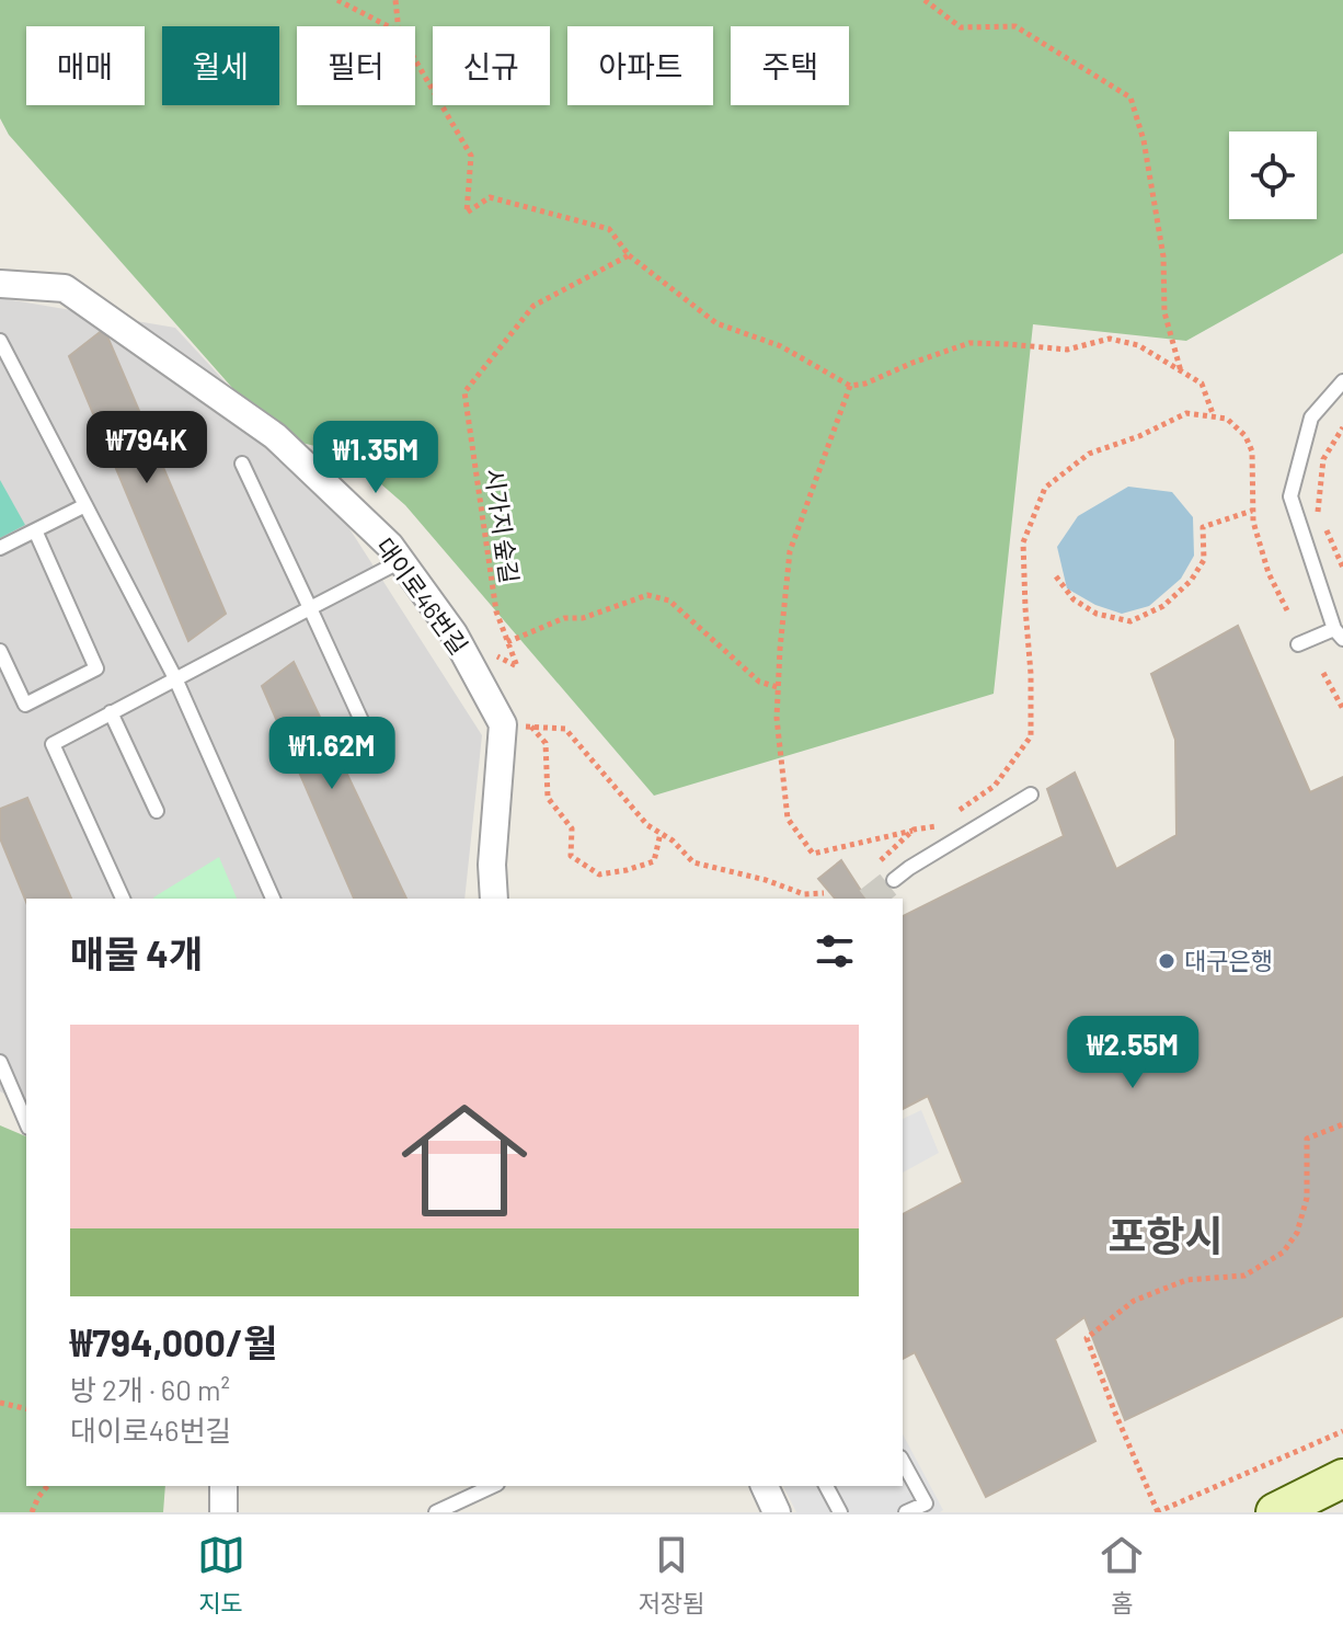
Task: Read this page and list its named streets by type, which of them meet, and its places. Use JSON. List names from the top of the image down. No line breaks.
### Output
{"streets":{"street":["대이로46번길"],"path":["시가지 숲길"]},"districts":["포항시"],"places":["대구은행"],"page":{"chip":["매매","월세","필터","신규","아파트","주택"],"price":["₩794K","₩1.35M","₩1.62M","₩2.55M"],"heading":"매물 4개","list":[{"name":"₩794,000/월","note":"방 2개 · 60 m² · 대이로46번길"}],"tabs":["지도","저장됨","홈"]}}
